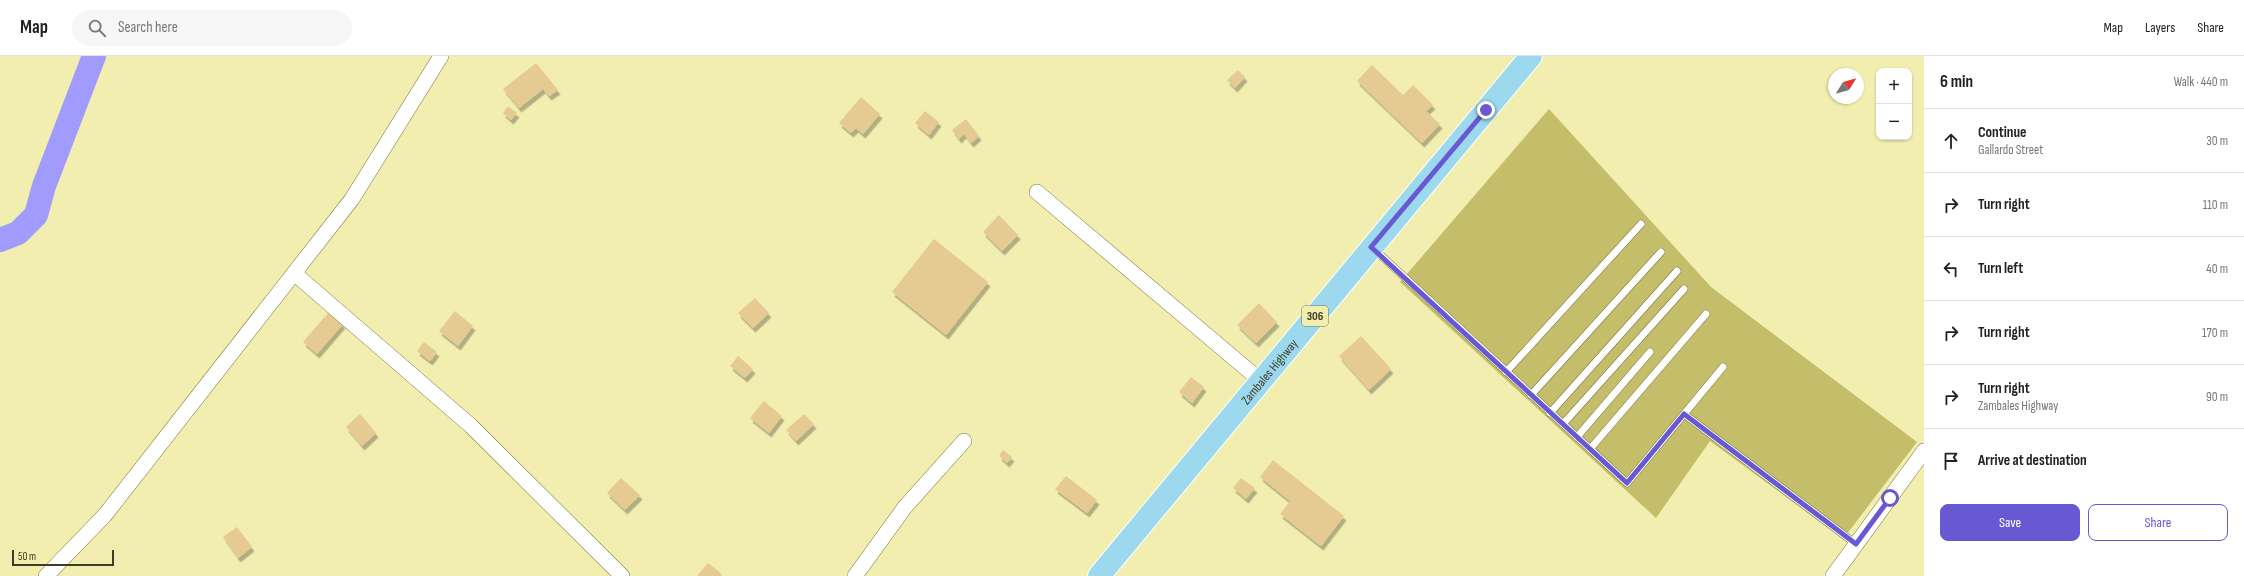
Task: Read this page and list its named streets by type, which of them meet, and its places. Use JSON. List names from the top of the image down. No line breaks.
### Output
{"streets":{"main road":["306","Zambales Highway"]},"scale_bar":"50 m","north":"top right","page":{"header":"Map","search":"Search here","nav":["Map","Layers","Share"],"heading":["6 min","Walk · 440 m"],"map_buttons":["+","−"],"list":[["Continue","Gallardo Street","30 m"],["Turn right","110 m"],["Turn left","40 m"],["Turn right","170 m"],["Turn right","Zambales Highway","90 m"],"Arrive at destination"],"buttons":["Save","Share"],"scale":"50 m"}}
